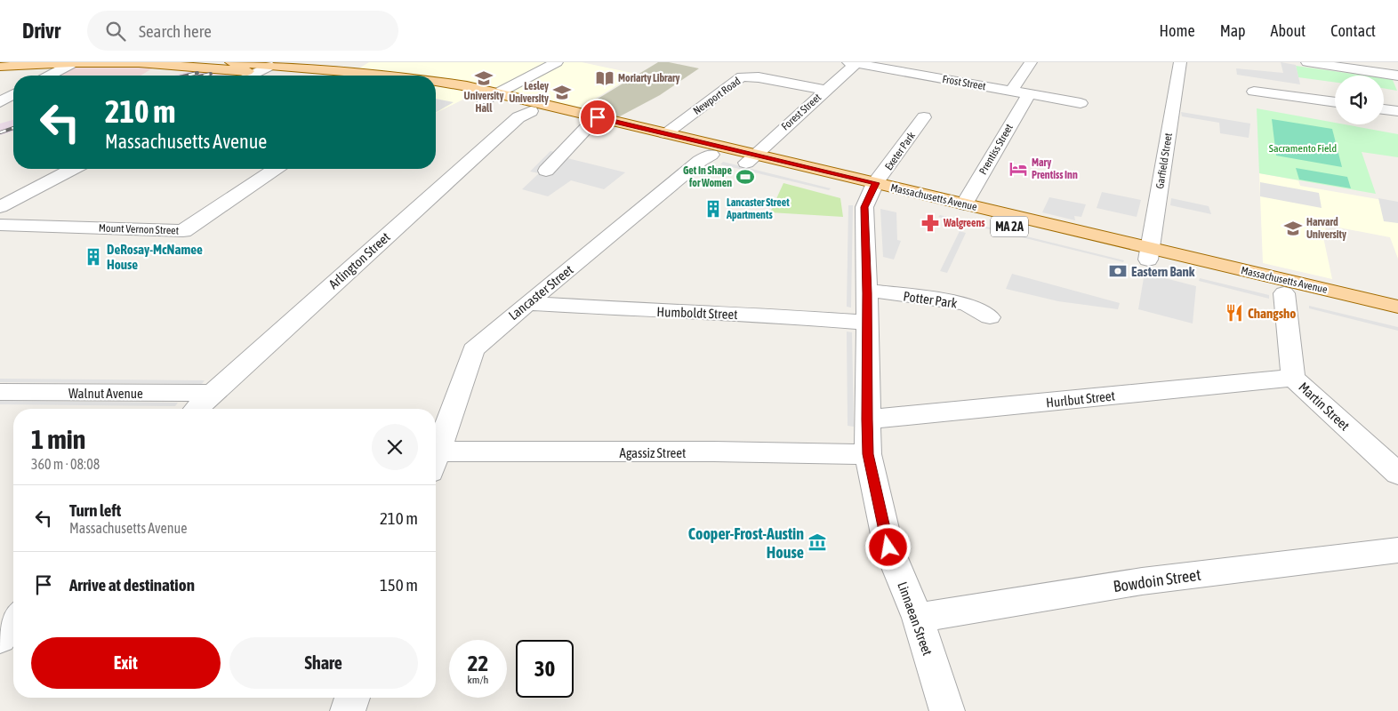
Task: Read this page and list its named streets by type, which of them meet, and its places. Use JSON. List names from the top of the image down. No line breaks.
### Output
{"streets":{"main road":["Massachusetts Avenue","MA 2A"],"street":["Frost Street","Newport Road","Forest Street","Prentiss Street","Exeter Park","Garfield Street","Mount Vernon Street","Arlington Street","Lancaster Street","Potter Park","Humboldt Street","Walnut Avenue","Hurlbut Street","Martin Street","Agassiz Street","Bowdoin Street","Linnaean Street"]},"crossings":[["Frost Street","Forest Street"],["Frost Street","Prentiss Street"],["Newport Road","Forest Street"],["Newport Road","Massachusetts Avenue"],["Forest Street","Massachusetts Avenue"],["Prentiss Street","Massachusetts Avenue"],["Exeter Park","Massachusetts Avenue"],["Exeter Park","Linnaean Street"],["Garfield Street","Massachusetts Avenue"],["Massachusetts Avenue","Arlington Street"],["Massachusetts Avenue","Lancaster Street"],["Massachusetts Avenue","Martin Street"],["Massachusetts Avenue","Linnaean Street"],["Arlington Street","Walnut Avenue"],["Lancaster Street","Humboldt Street"],["Potter Park","Linnaean Street"],["Humboldt Street","Linnaean Street"],["Hurlbut Street","Martin Street"],["Hurlbut Street","Linnaean Street"],["Agassiz Street","Linnaean Street"],["Bowdoin Street","Linnaean Street"]],"parks":["Sacramento Field"],"places":{"school or university":["University Hall","Lesley University","Harvard University"],"library":["Moriarty Library"],"hotel":["Mary Prentiss Inn"],"sports":["Get In Shape for Women"],"building":["Lancaster Street Apartments","DeRosay-McNamee House"],"pharmacy":["Walgreens"],"bank":["Eastern Bank"],"restaurant":["Changsho"],"museum":["Cooper-Frost-Austin House"]},"page":{"header":"Drivr","search":"Search here","nav":["Home","Map","About","Contact"],"turn":["210 m","Massachusetts Avenue"],"heading":["1 min","360 m · 08:08"],"list":[{"name":"Turn left","note":"Massachusetts Avenue","value":"210 m"},{"name":"Arrive at destination","value":"150 m"}],"buttons":["Exit","Share"],"speed":"22 km/h","limit":"30"}}
